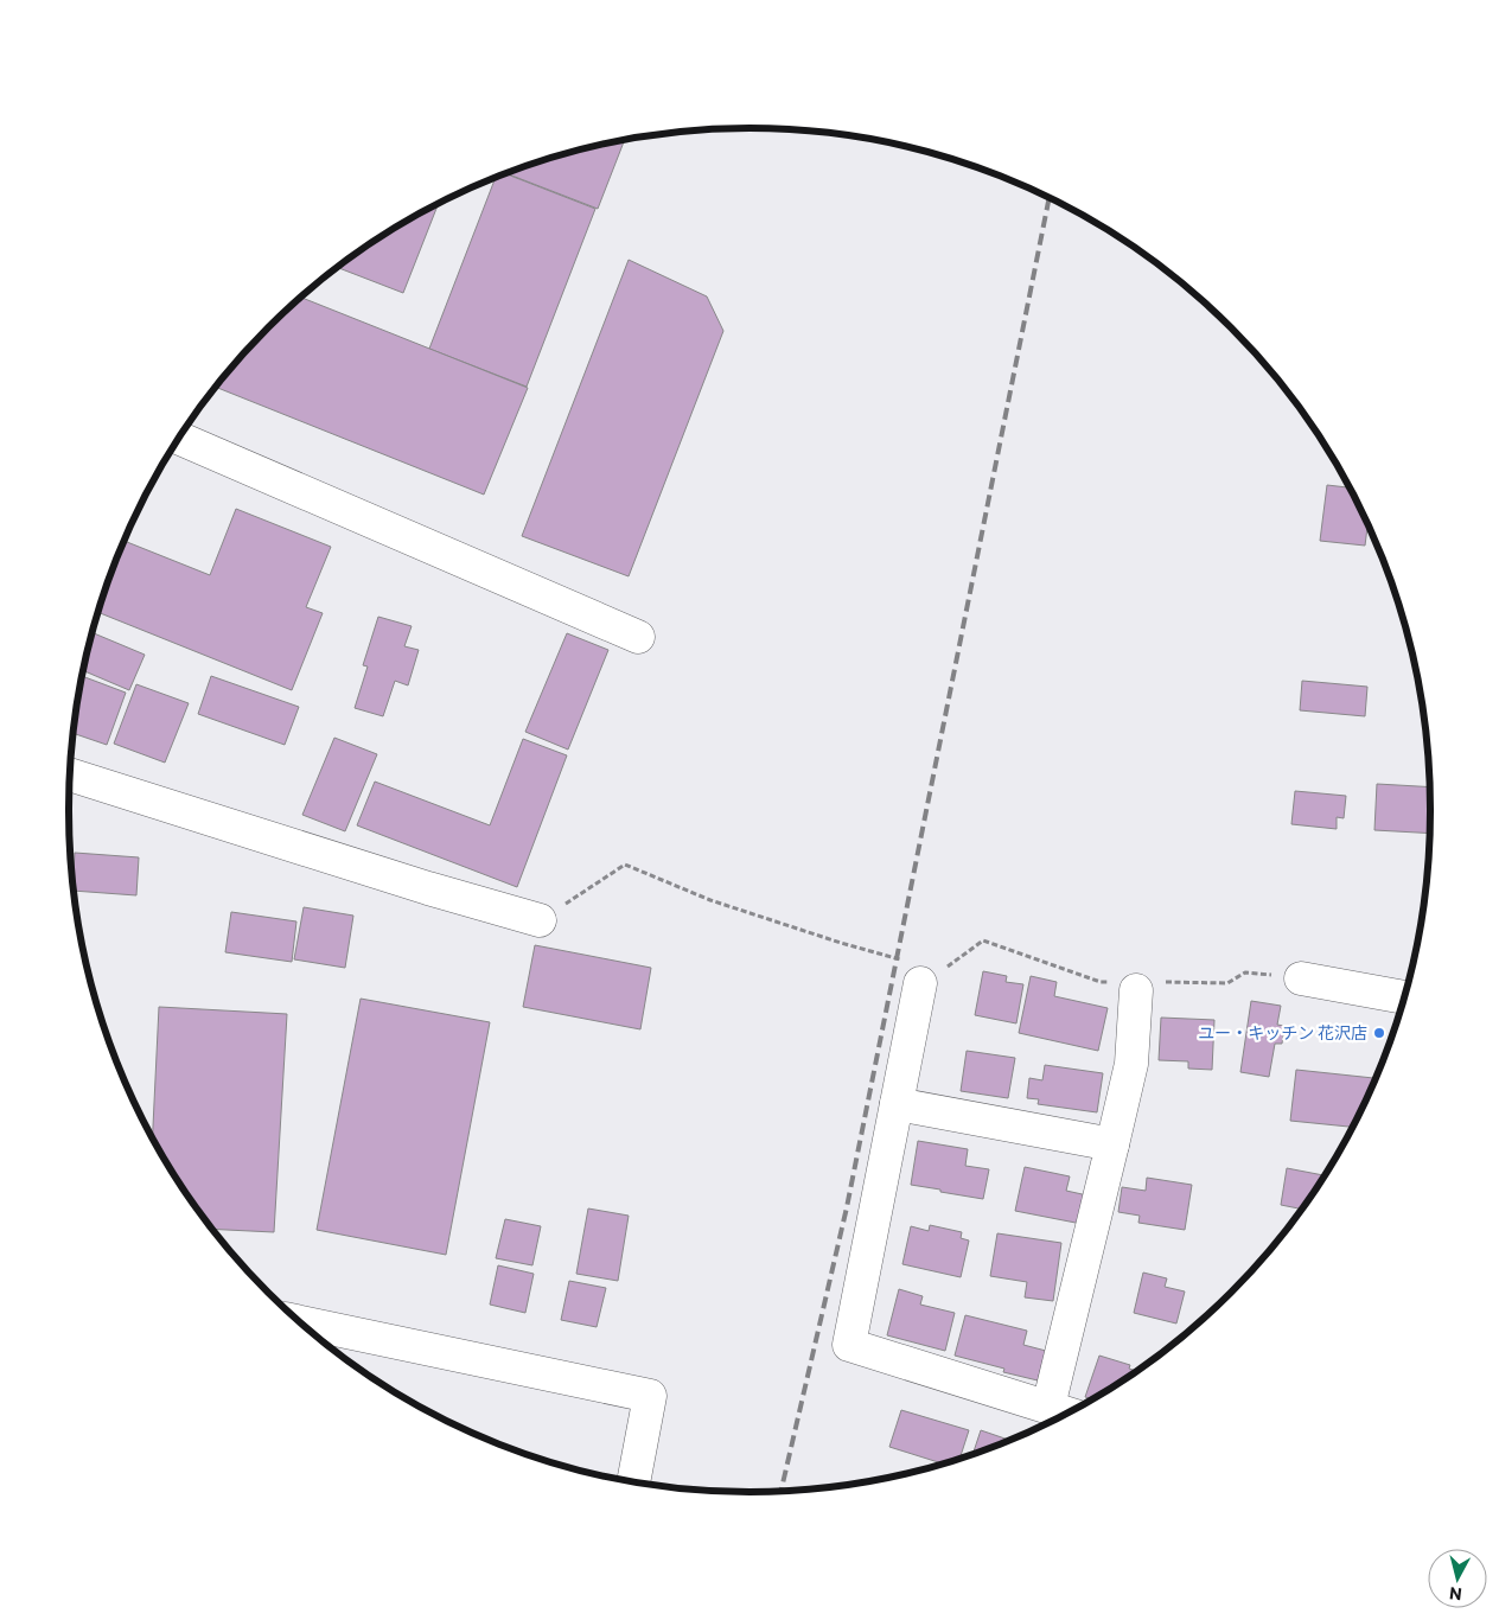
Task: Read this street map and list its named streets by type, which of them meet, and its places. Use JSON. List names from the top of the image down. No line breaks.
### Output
{"places":["ユー・キッチン 花沢店"],"north":"bottom"}
